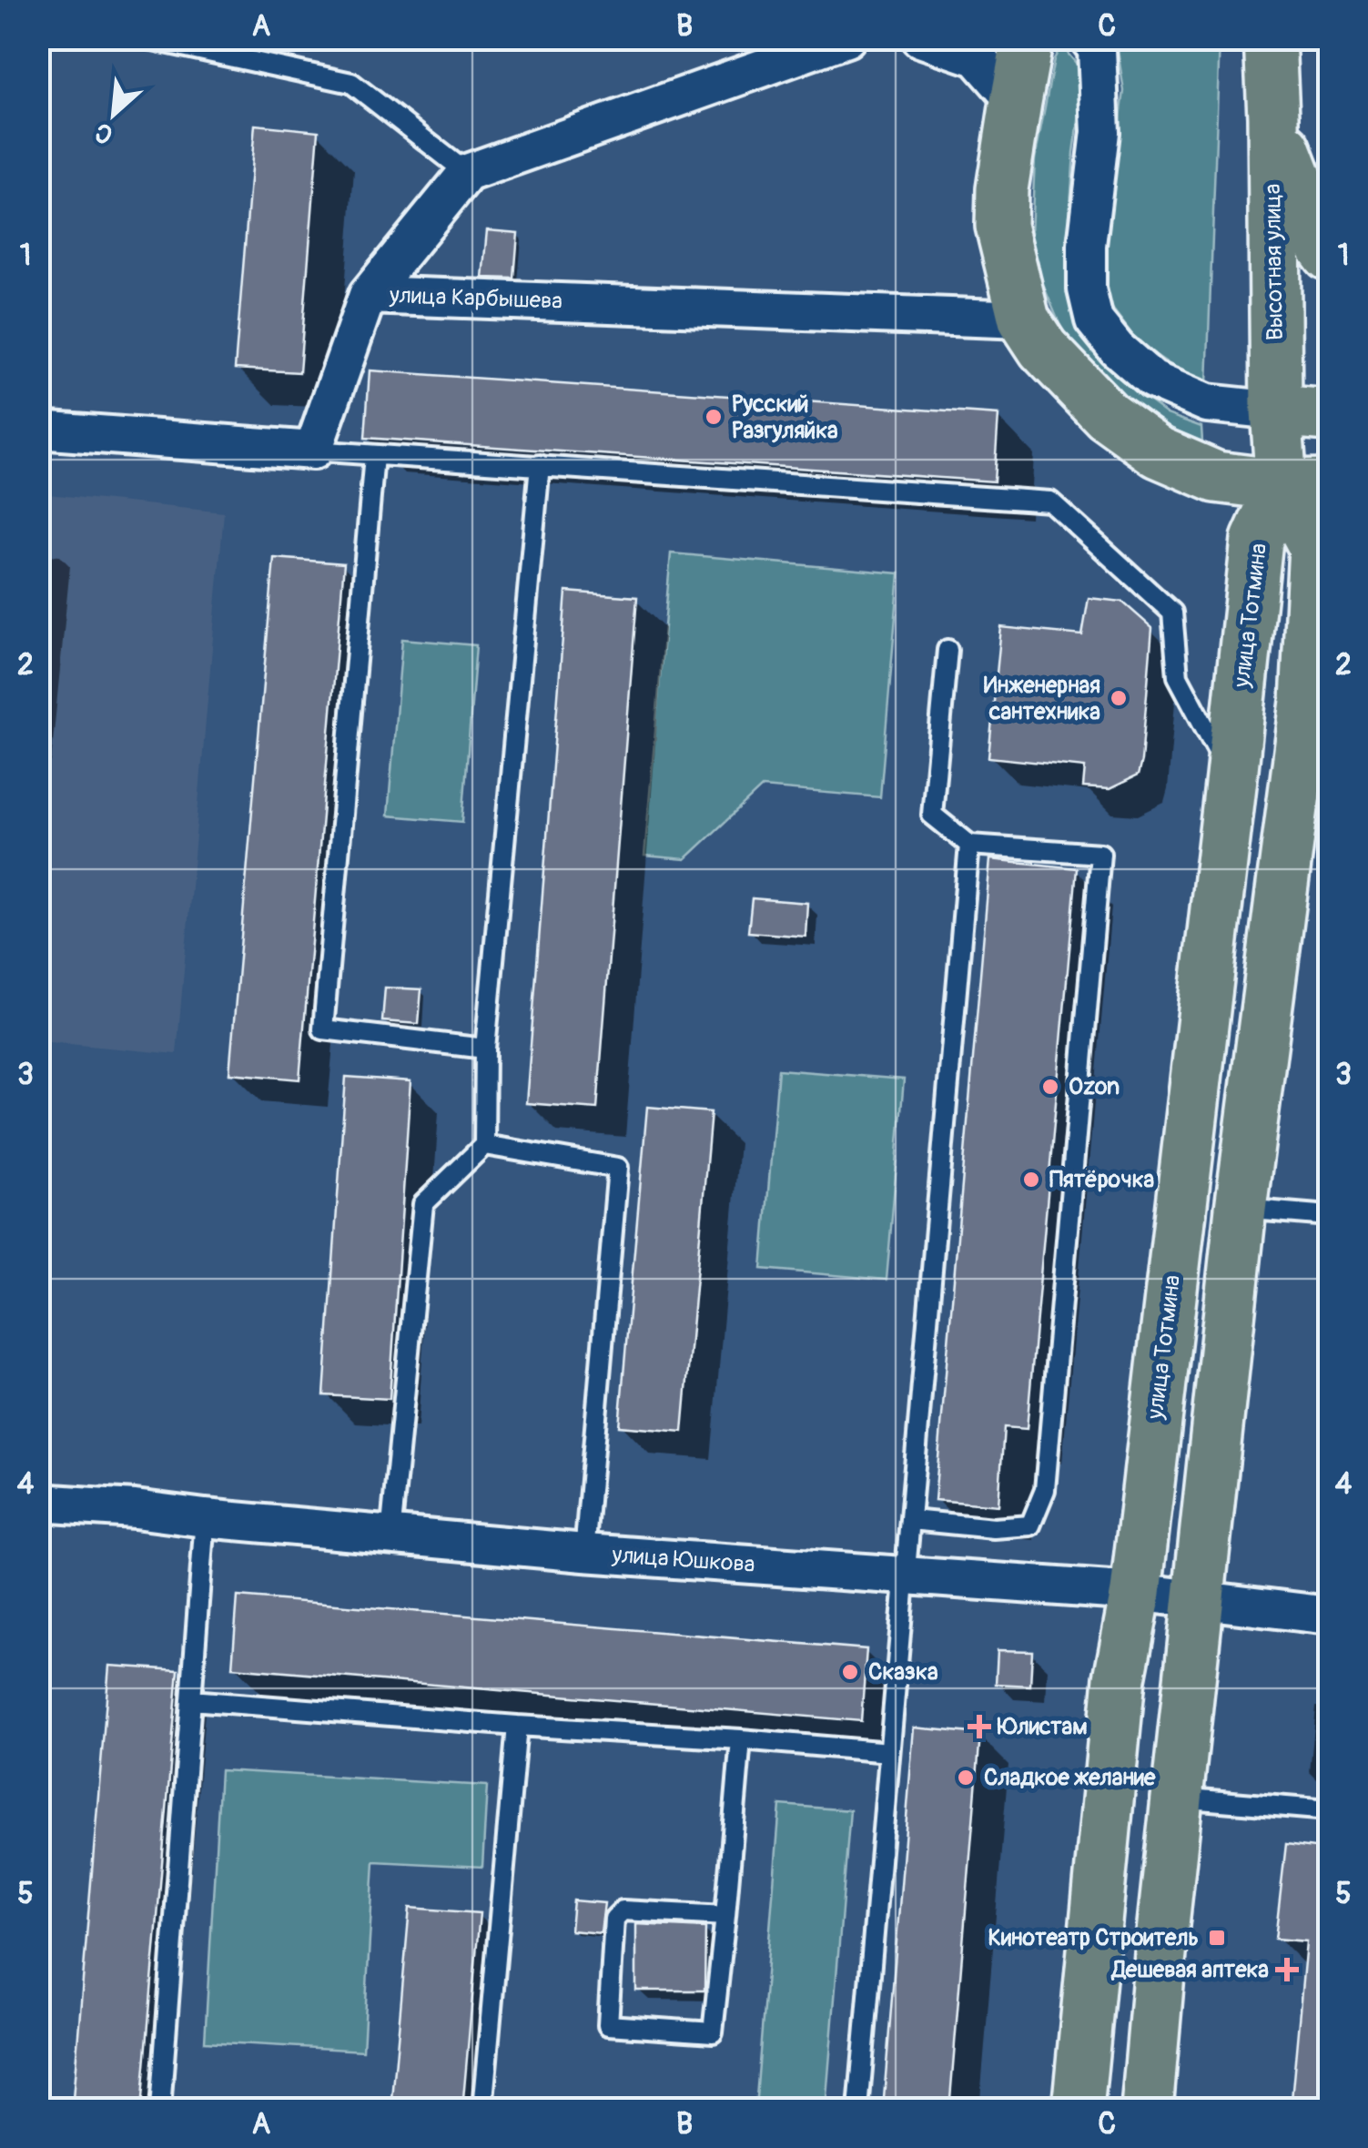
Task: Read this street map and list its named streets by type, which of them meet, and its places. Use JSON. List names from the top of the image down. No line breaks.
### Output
{"streets":{"main road":["Высотная улица","улица Тотмина"],"street":["улица Карбышева","улица Юшкова"]},"crossings":[["Высотная улица","улица Тотмина"],["улица Тотмина","улица Юшкова"]],"places":{"other":["Русский Разгуляйка","Инженерная сантехника","Ozon","Пятёрочка","Сказка","Сладкое желание"],"health":["Юлистам","Дешевая аптека"],"transit":["Кинотеатр Строитель"]},"north":"bottom left","grid":{"columns":["A","B","C"],"rows":["1","2","3","4","5"]}}
